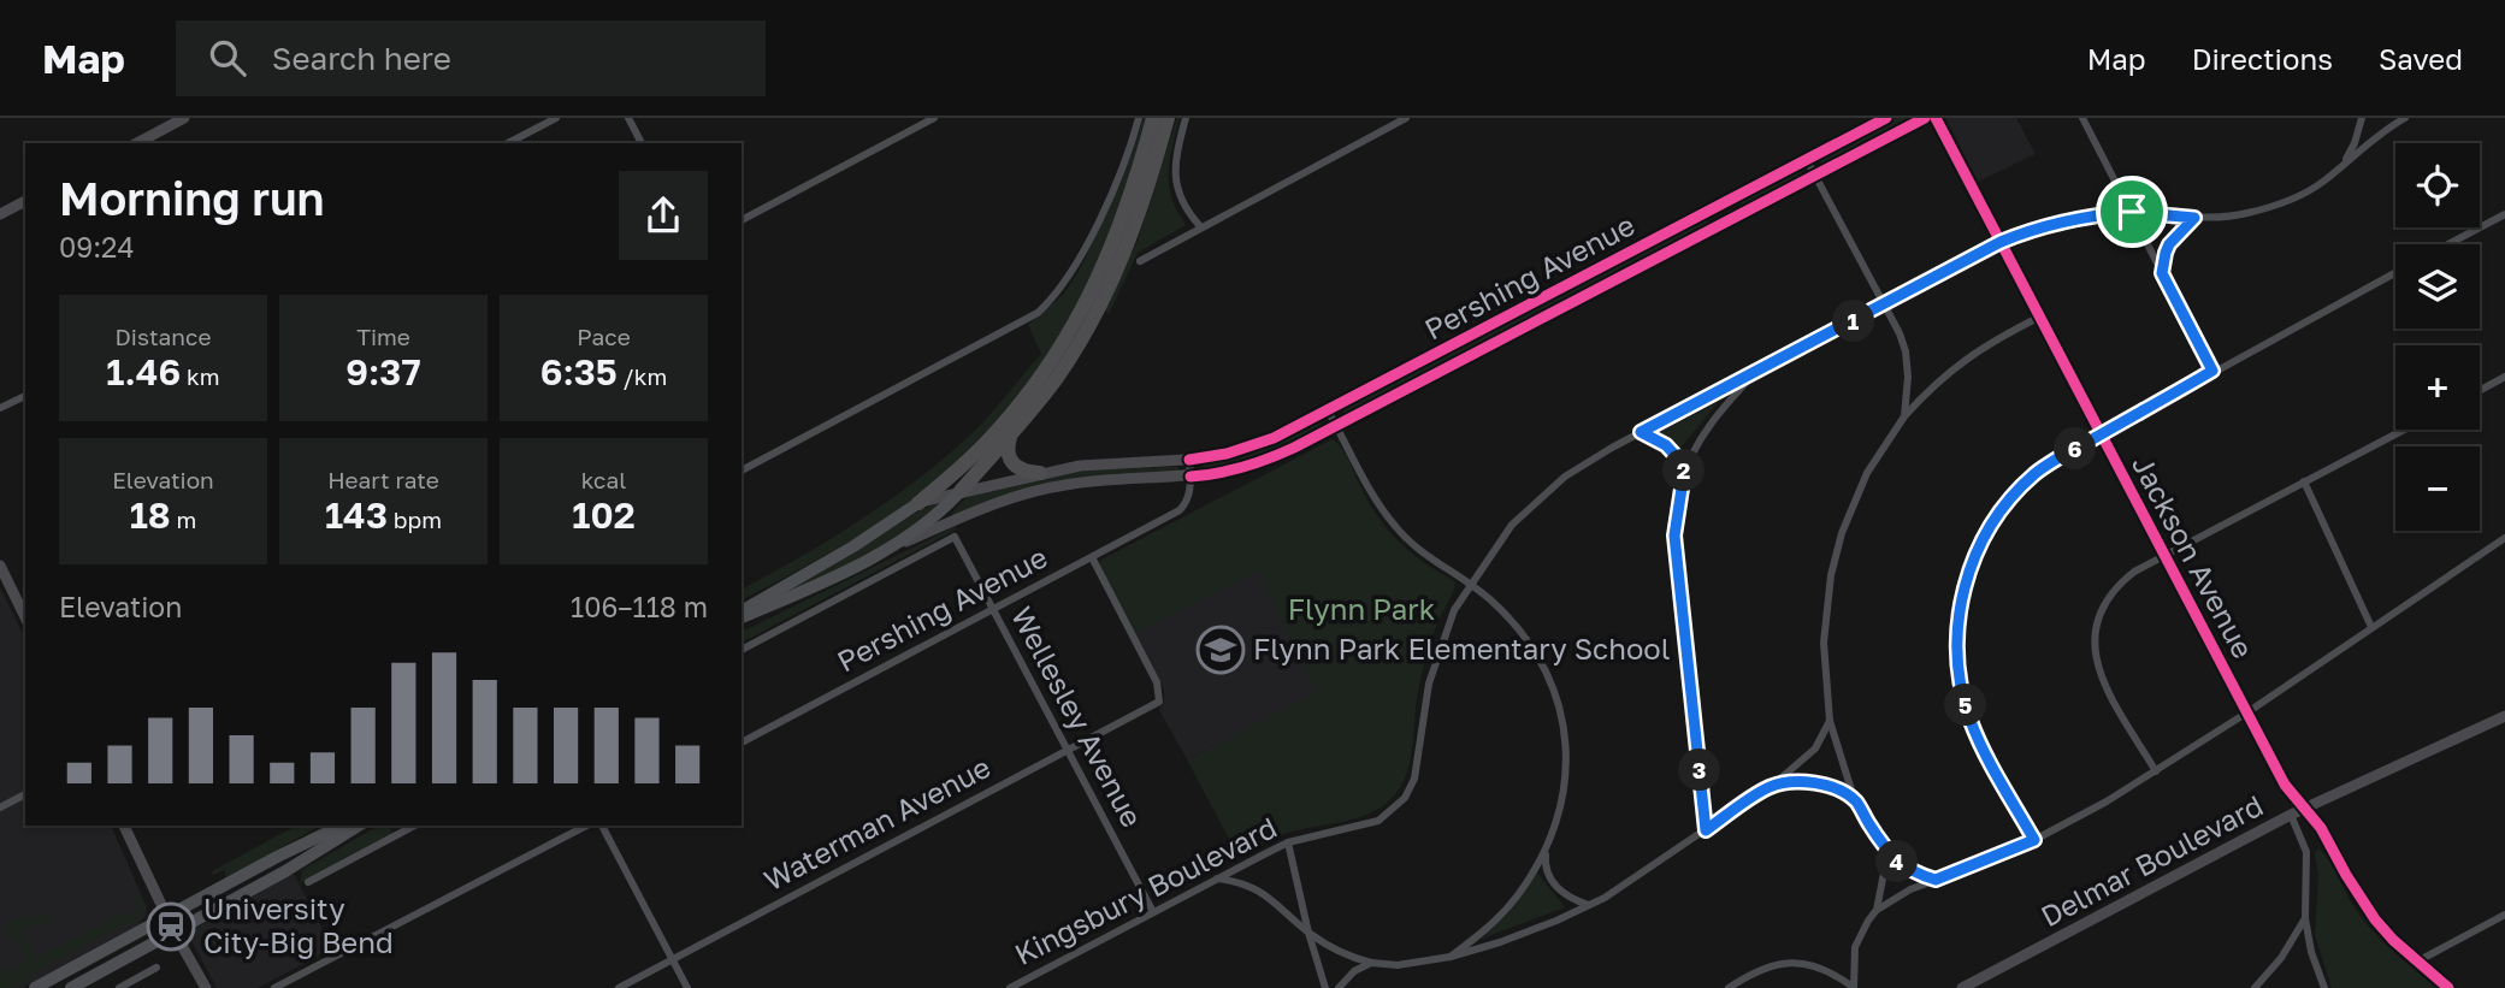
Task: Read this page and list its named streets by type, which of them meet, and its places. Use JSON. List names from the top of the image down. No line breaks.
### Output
{"streets":{"street":["Pershing Avenue","Jackson Avenue","Wellesley Avenue","Waterman Avenue","Delmar Boulevard","Kingsbury Boulevard"]},"crossings":[["Pershing Avenue","Wellesley Avenue"],["Pershing Avenue","Waterman Avenue"],["Jackson Avenue","Delmar Boulevard"],["Jackson Avenue","Kingsbury Boulevard"],["Wellesley Avenue","Waterman Avenue"],["Wellesley Avenue","Kingsbury Boulevard"]],"parks":["Flynn Park"],"places":{"school or university":["Flynn Park Elementary School"],"station":["University City-Big Bend"]},"page":{"header":"Map","search":"Search here","nav":["Map","Directions","Saved"],"map_buttons":["+","−"],"heading":["Morning run","09:24"],"stats":[["Distance","1.46 km"],["Time","9:37"],["Pace","6:35 /km"],["Elevation","18 m"],["Heart rate","143 bpm"],["kcal","102"]],"pins":["1","6","2","5","3","4"],"chart":["Elevation","106–118 m"]}}
